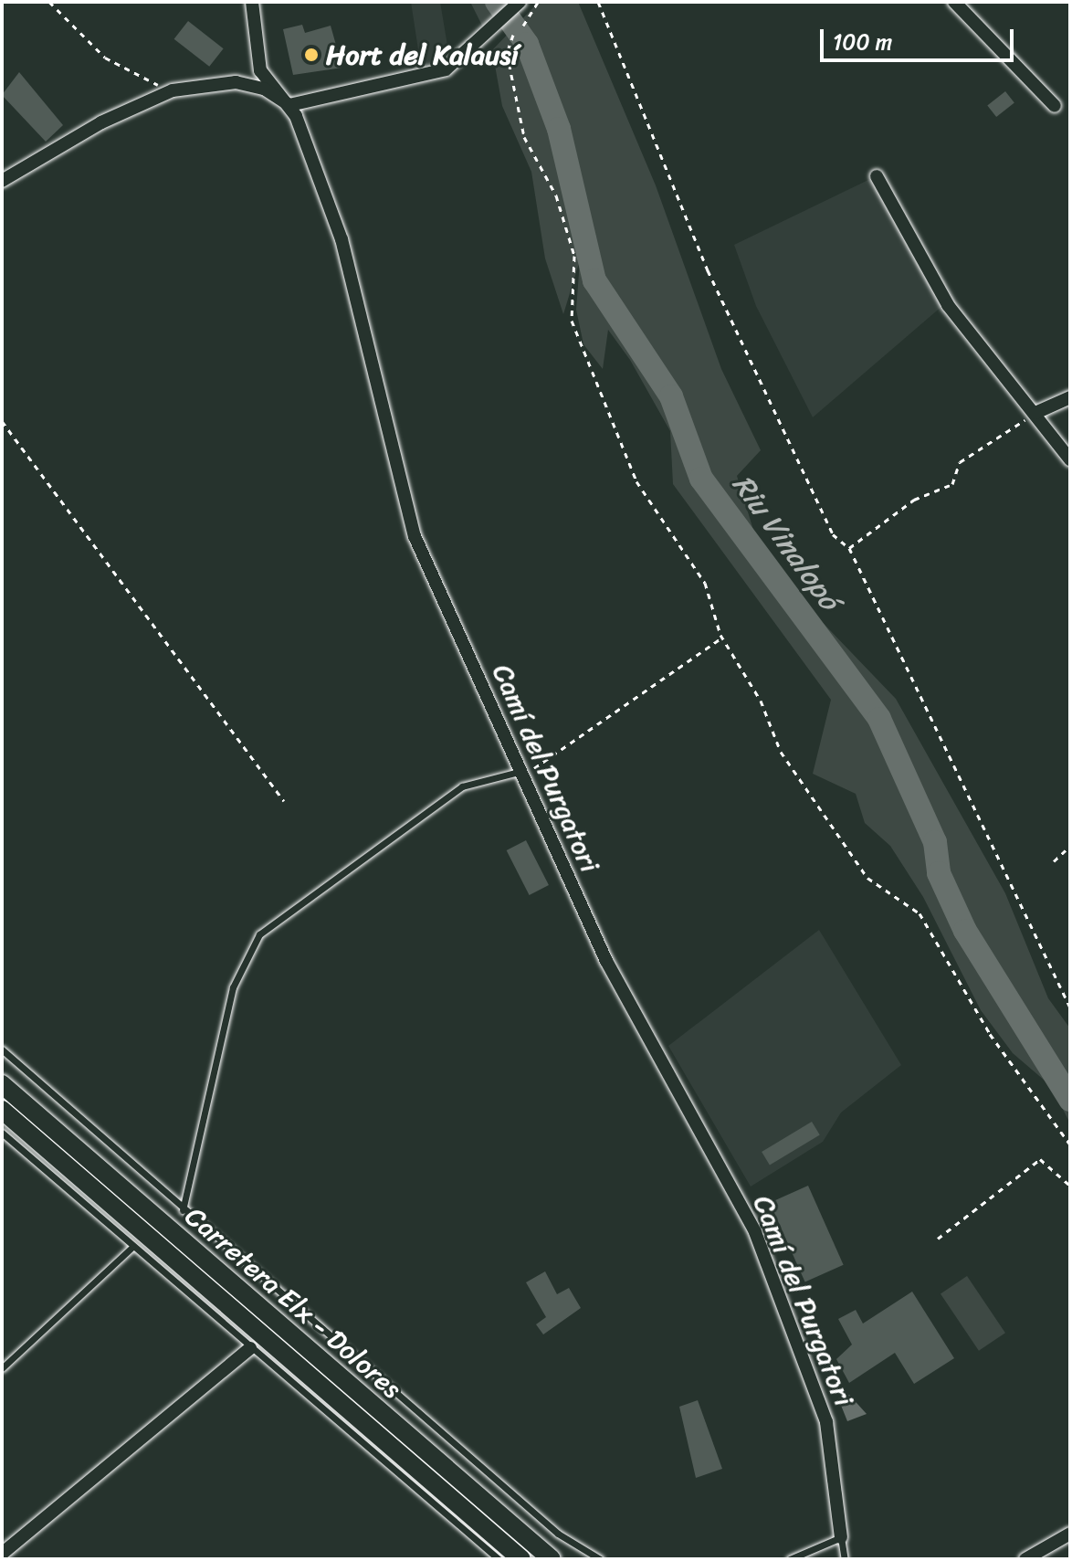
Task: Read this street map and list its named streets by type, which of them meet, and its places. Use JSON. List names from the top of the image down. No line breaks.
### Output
{"streets":{"main road":["Carretera Elx - Dolores"],"street":["Camí del Purgatori"]},"water":["Riu Vinalopó"],"places":["Hort del Kalausí"],"scale_bar":"100 m"}
